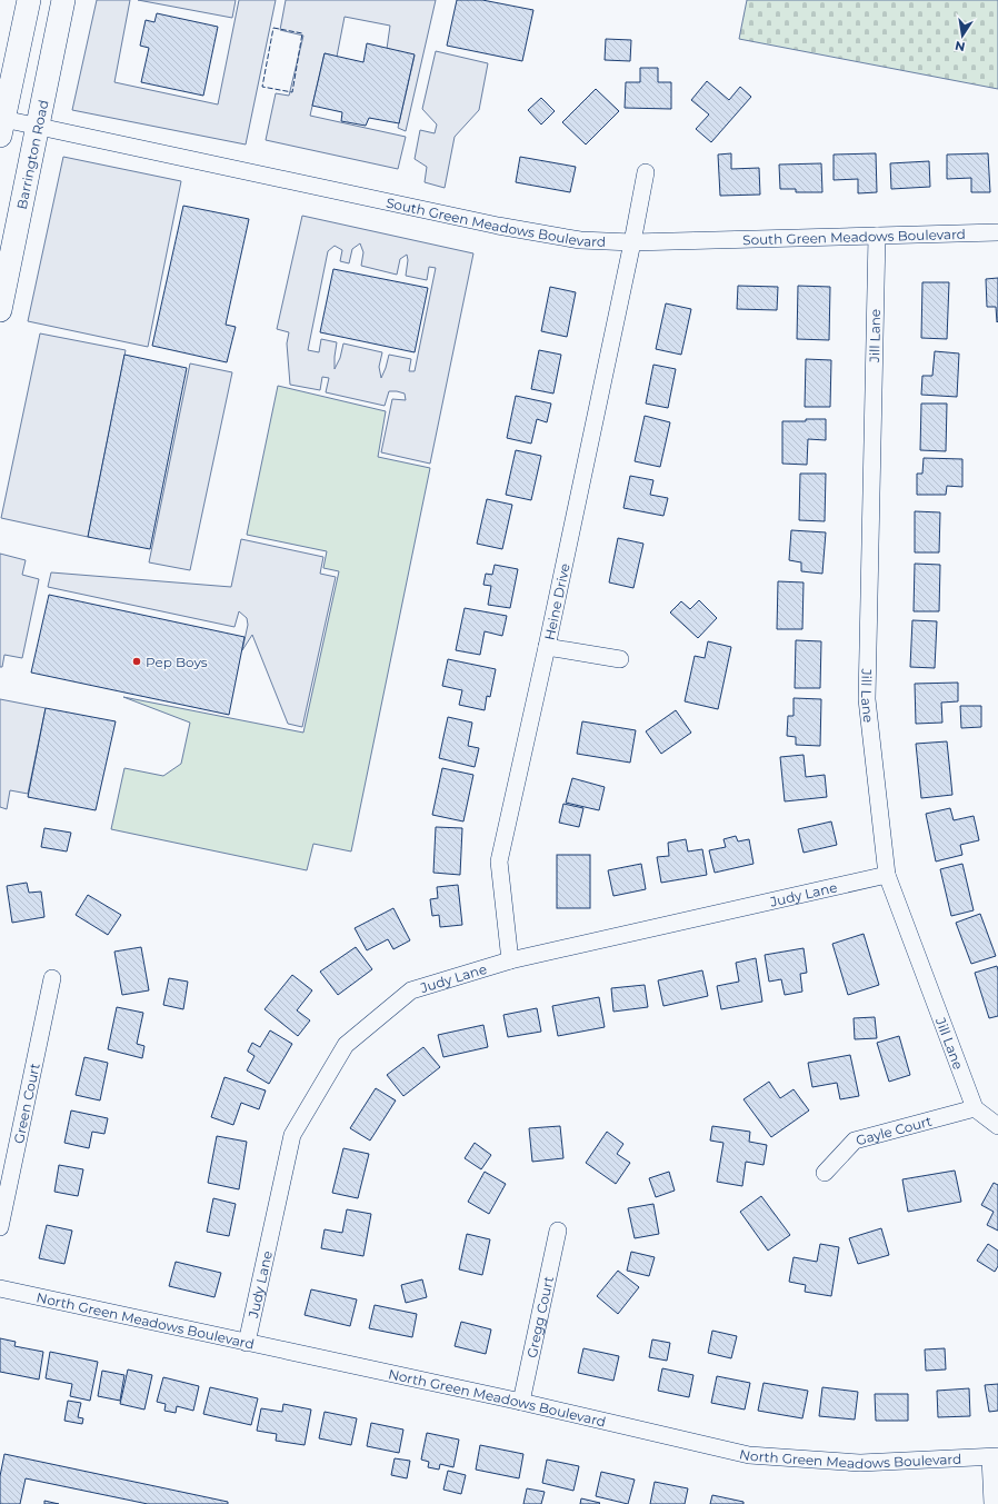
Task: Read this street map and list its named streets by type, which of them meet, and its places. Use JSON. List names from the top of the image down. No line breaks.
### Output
{"streets":{"main road":["Barrington Road"],"street":["South Green Meadows Boulevard","Jill Lane","Heine Drive","Judy Lane","Green Court","Gayle Court","Gregg Court","North Green Meadows Boulevard"]},"crossings":[["Barrington Road","South Green Meadows Boulevard"],["South Green Meadows Boulevard","Jill Lane"],["South Green Meadows Boulevard","Heine Drive"],["Jill Lane","Judy Lane"],["Jill Lane","Gayle Court"],["Heine Drive","Judy Lane"],["Judy Lane","North Green Meadows Boulevard"],["Gregg Court","North Green Meadows Boulevard"]],"places":["Pep Boys"],"north":"bottom"}
